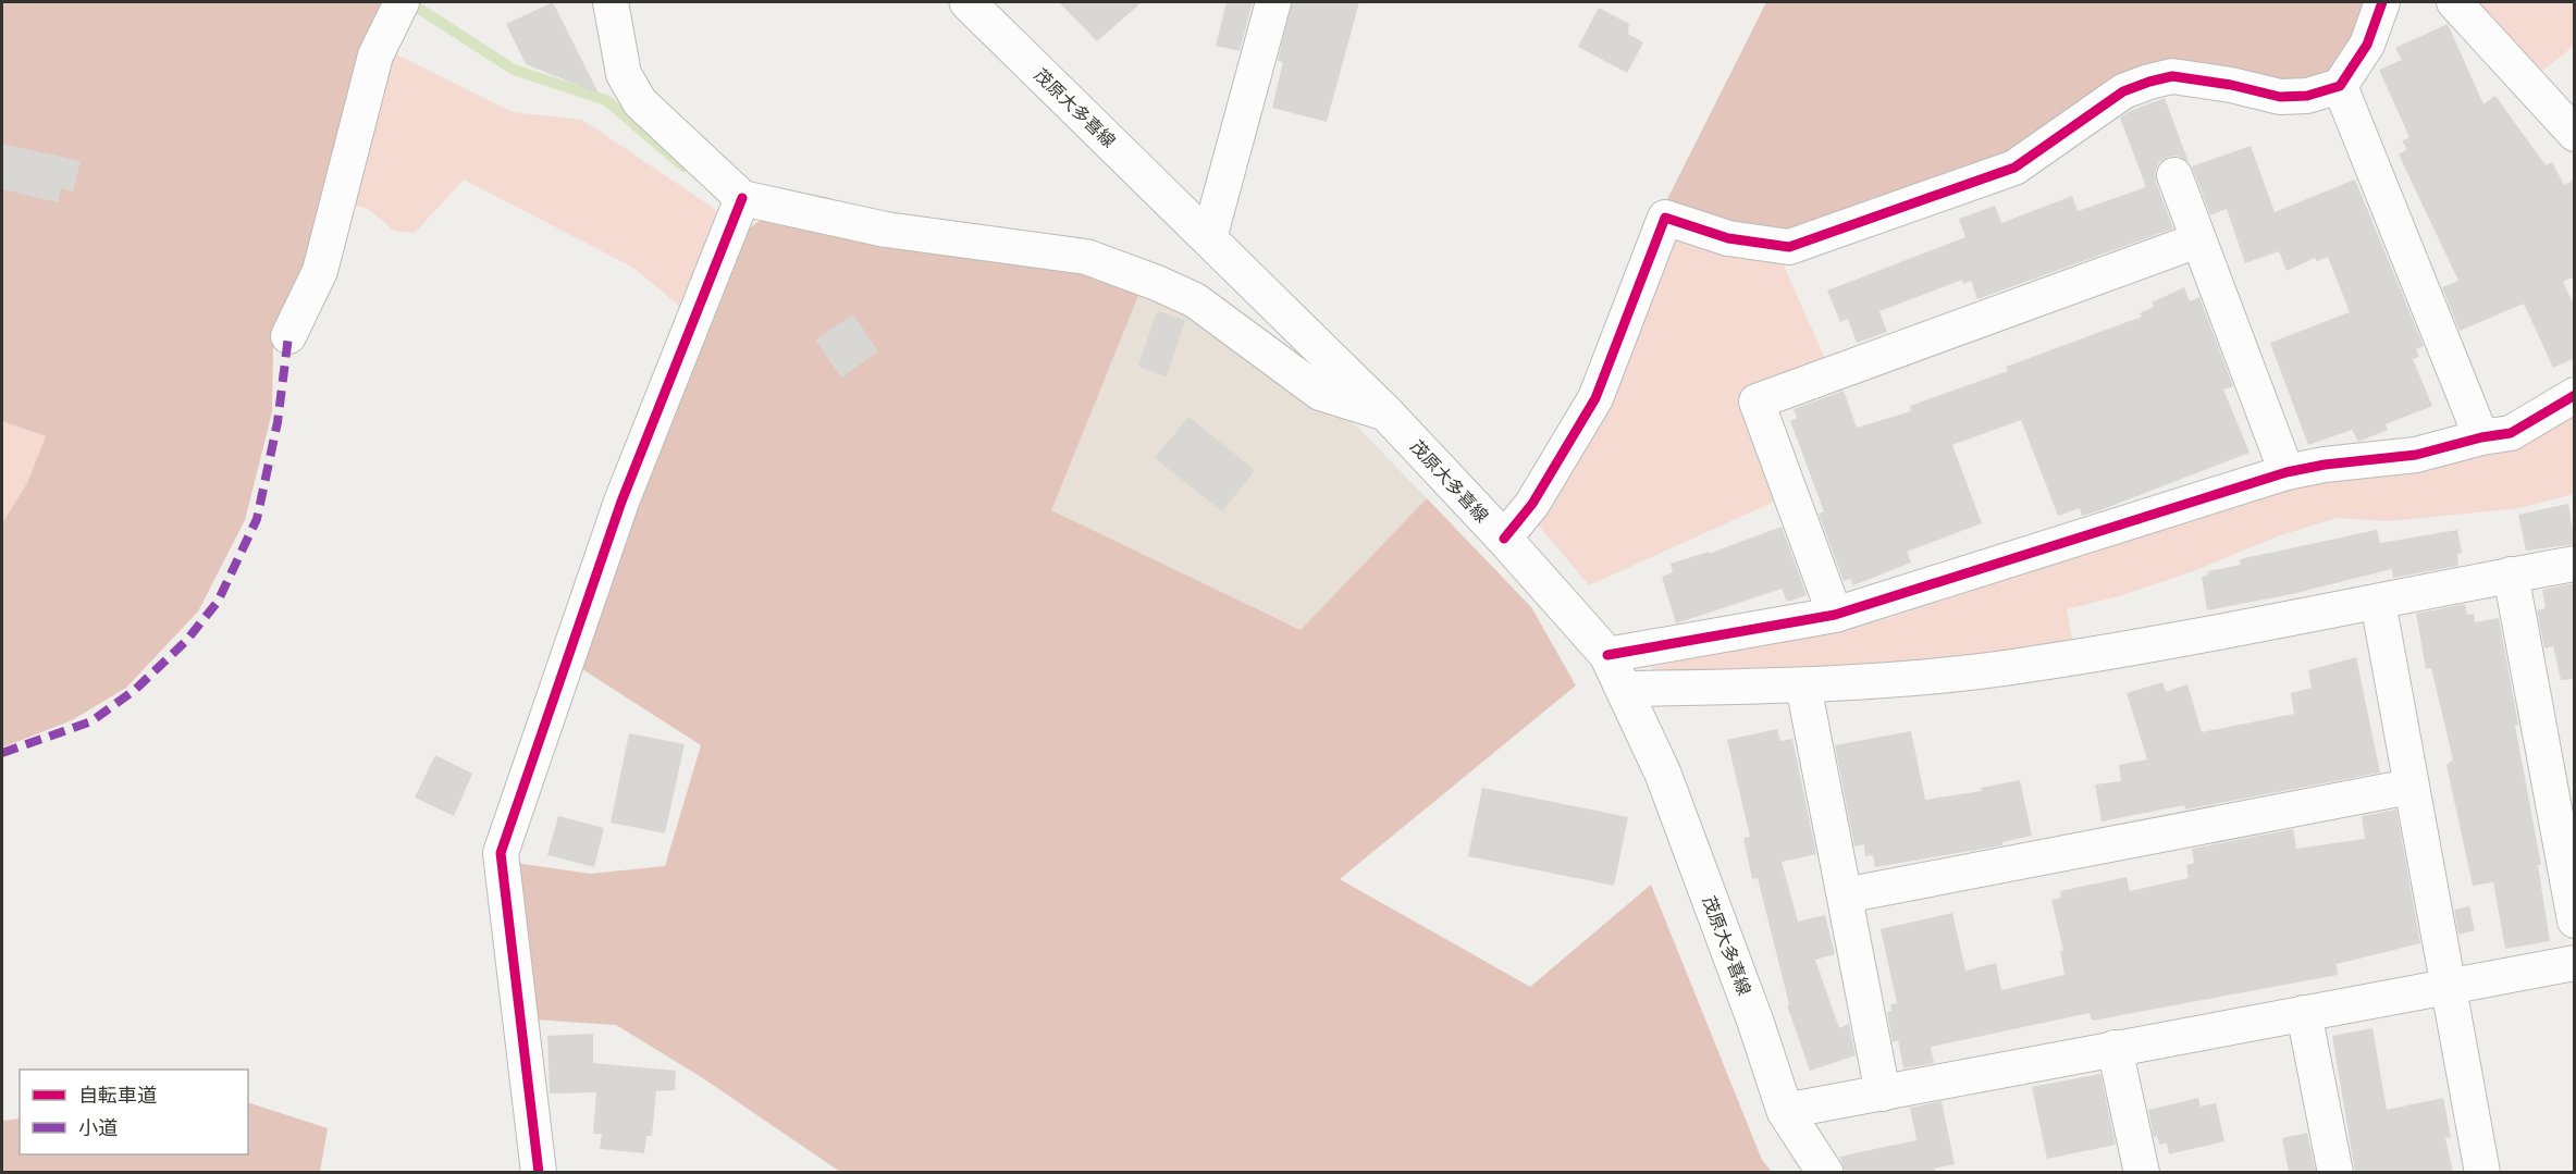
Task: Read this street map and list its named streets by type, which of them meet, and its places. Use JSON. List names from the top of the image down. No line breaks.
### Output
{"streets":{"main road":["茂原大多喜線"]},"legend":["自転車道","小道"]}
